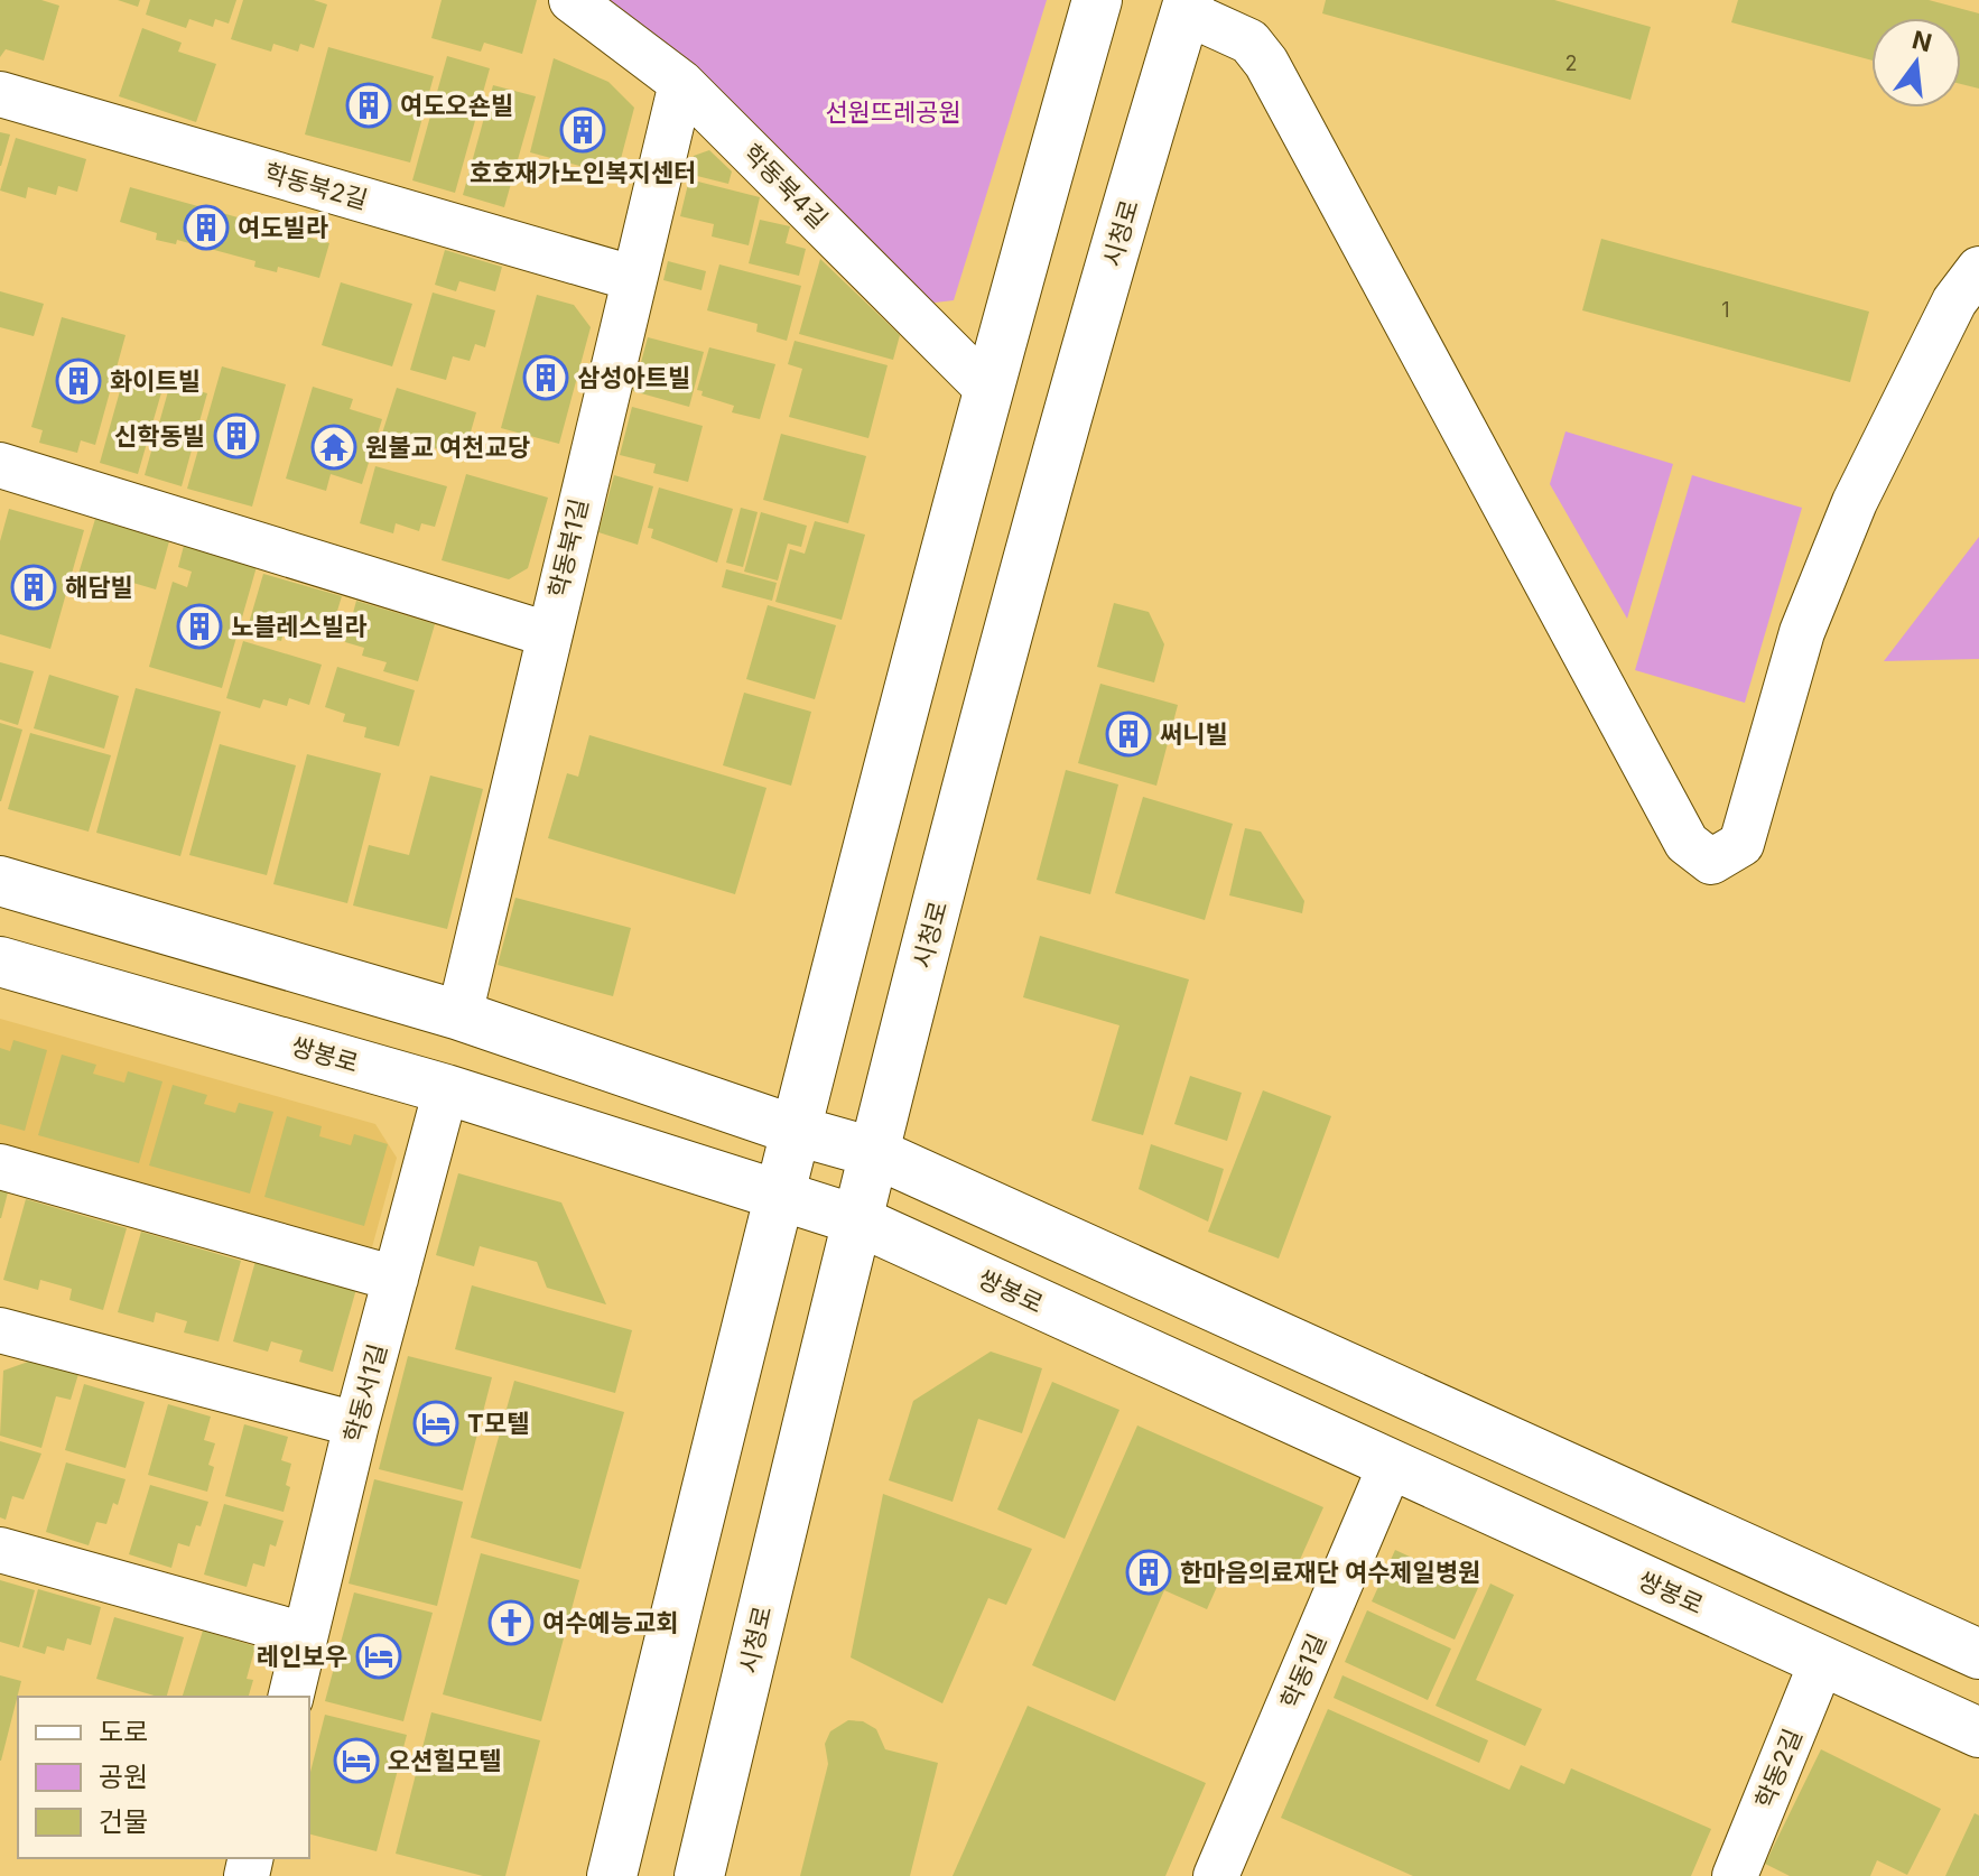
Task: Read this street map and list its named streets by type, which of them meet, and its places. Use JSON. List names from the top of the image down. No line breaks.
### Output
{"streets":{"street":["학동북2길","학동북4길","시청로","학동북1길","쌍봉로","학동서1길","학동1길","학동2길"]},"crossings":[["학동북2길","학동북1길"],["학동북4길","학동북1길"],["시청로","쌍봉로"],["쌍봉로","학동서1길"],["쌍봉로","학동1길"],["쌍봉로","학동2길"]],"parks":["선원뜨레공원"],"places":{"building":["여도오숀빌","호호재가노인복지센터","여도빌라","삼성아트빌","화이트빌","신학동빌","해담빌","노블레스빌라","써니빌","한마음의료재단 여수제일병원"],"temple":["원불교 여천교당"],"hotel":["T모텔","레인보우","오션힐모텔"],"church":["여수예능교회"]},"house_numbers":["2","1"],"legend":["도로","공원","건물"],"north":"top"}
